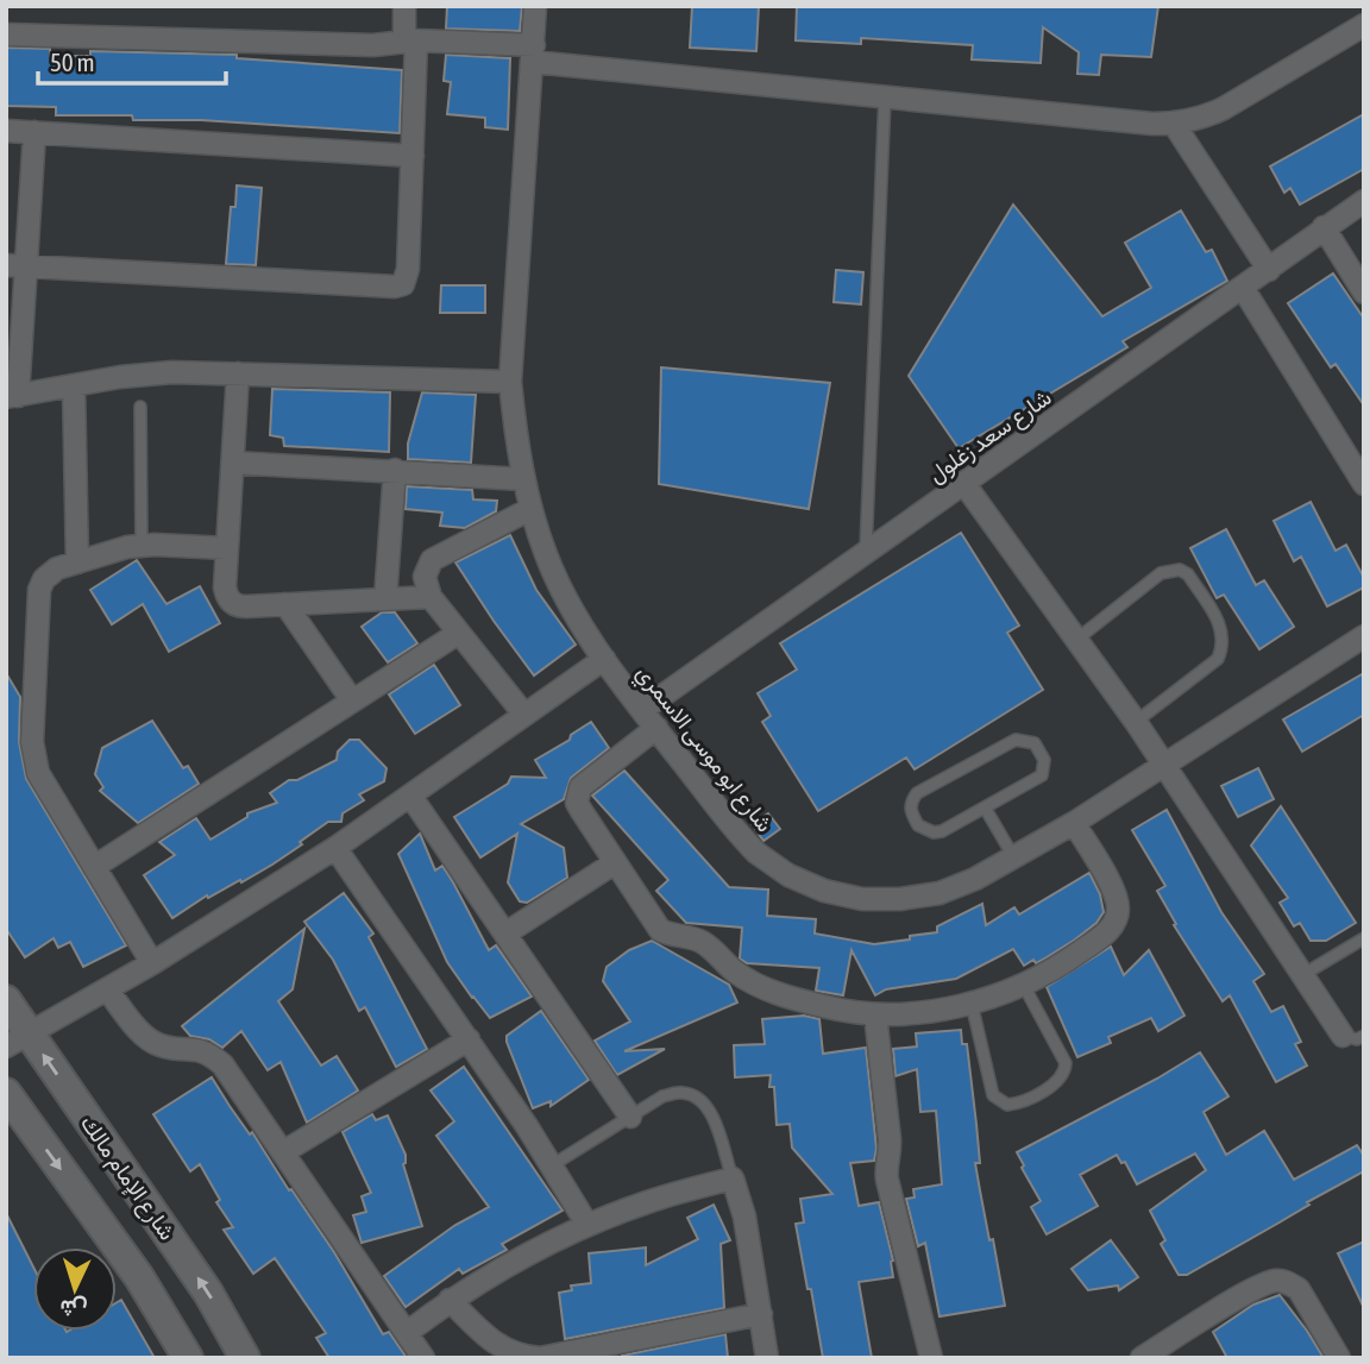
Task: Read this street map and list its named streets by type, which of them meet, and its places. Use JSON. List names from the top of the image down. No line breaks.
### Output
{"streets":{"street":["شارع سعد زغلول","شارع ابو موسى الاسمري","شارع الإمام مالك"]},"crossings":[["شارع سعد زغلول","شارع ابو موسى الاسمري"]],"scale_bar":"50 m","north":"bottom"}
